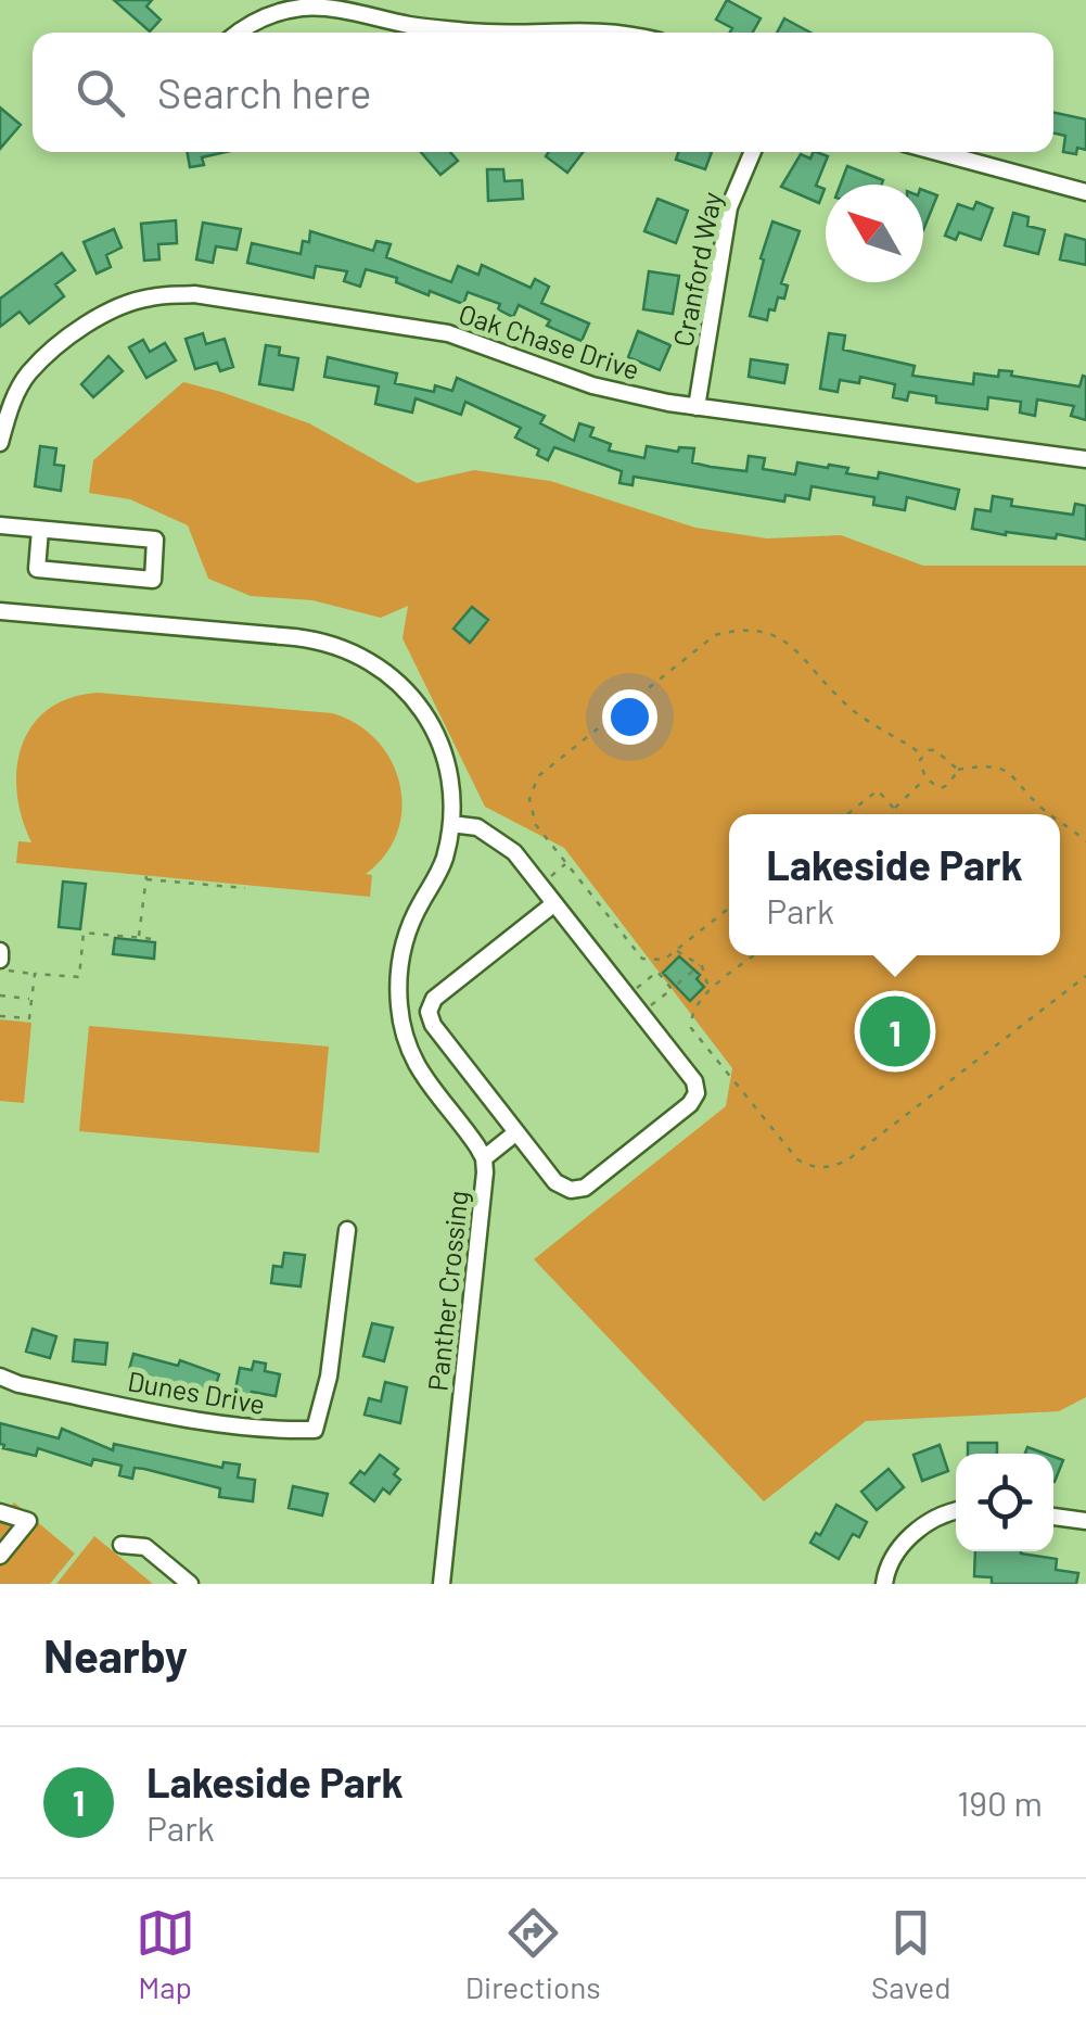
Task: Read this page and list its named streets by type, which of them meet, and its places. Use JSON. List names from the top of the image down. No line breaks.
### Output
{"streets":{"street":["Cranford Way","Oak Chase Drive","Panther Crossing","Dunes Drive"]},"crossings":[["Cranford Way","Oak Chase Drive"]],"north":"top left","page":{"search":"Search here","popup":["Lakeside Park","Park"],"pins":"1","heading":"Nearby","list":[{"mark":"1","name":"Lakeside Park","note":"Park","value":"190 m"}],"nav":["Map","Directions","Saved"]}}
